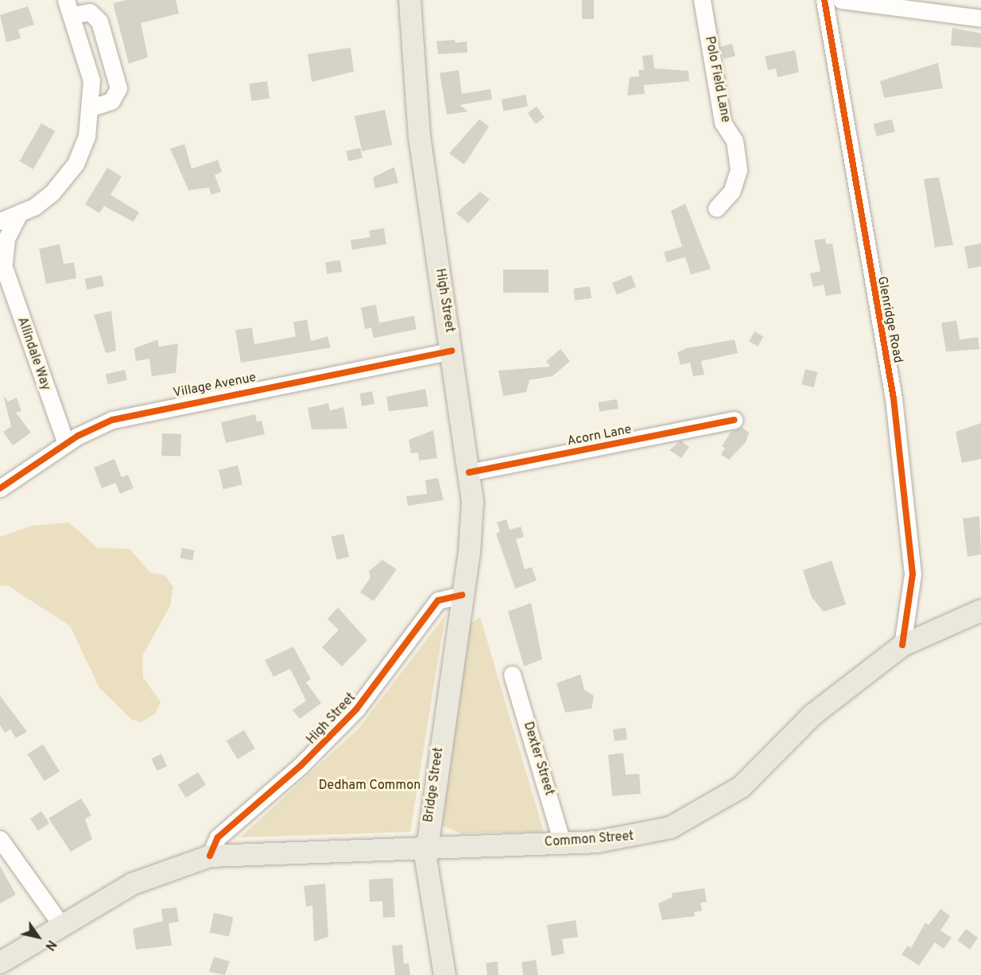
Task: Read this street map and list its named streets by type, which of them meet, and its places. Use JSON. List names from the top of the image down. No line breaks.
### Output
{"streets":{"main road":["High Street","Bridge Street","Common Street"],"street":["Polo Field Lane","Glenridge Road","Allindale Way","Village Avenue","Acorn Lane","Dexter Street"]},"crossings":[["High Street","Village Avenue"],["High Street","Acorn Lane"],["High Street","Bridge Street"],["High Street","Common Street"],["Glenridge Road","Common Street"],["Allindale Way","Village Avenue"],["Dexter Street","Common Street"],["Bridge Street","Common Street"]],"parks":["Dedham Common"],"north":"bottom right"}
